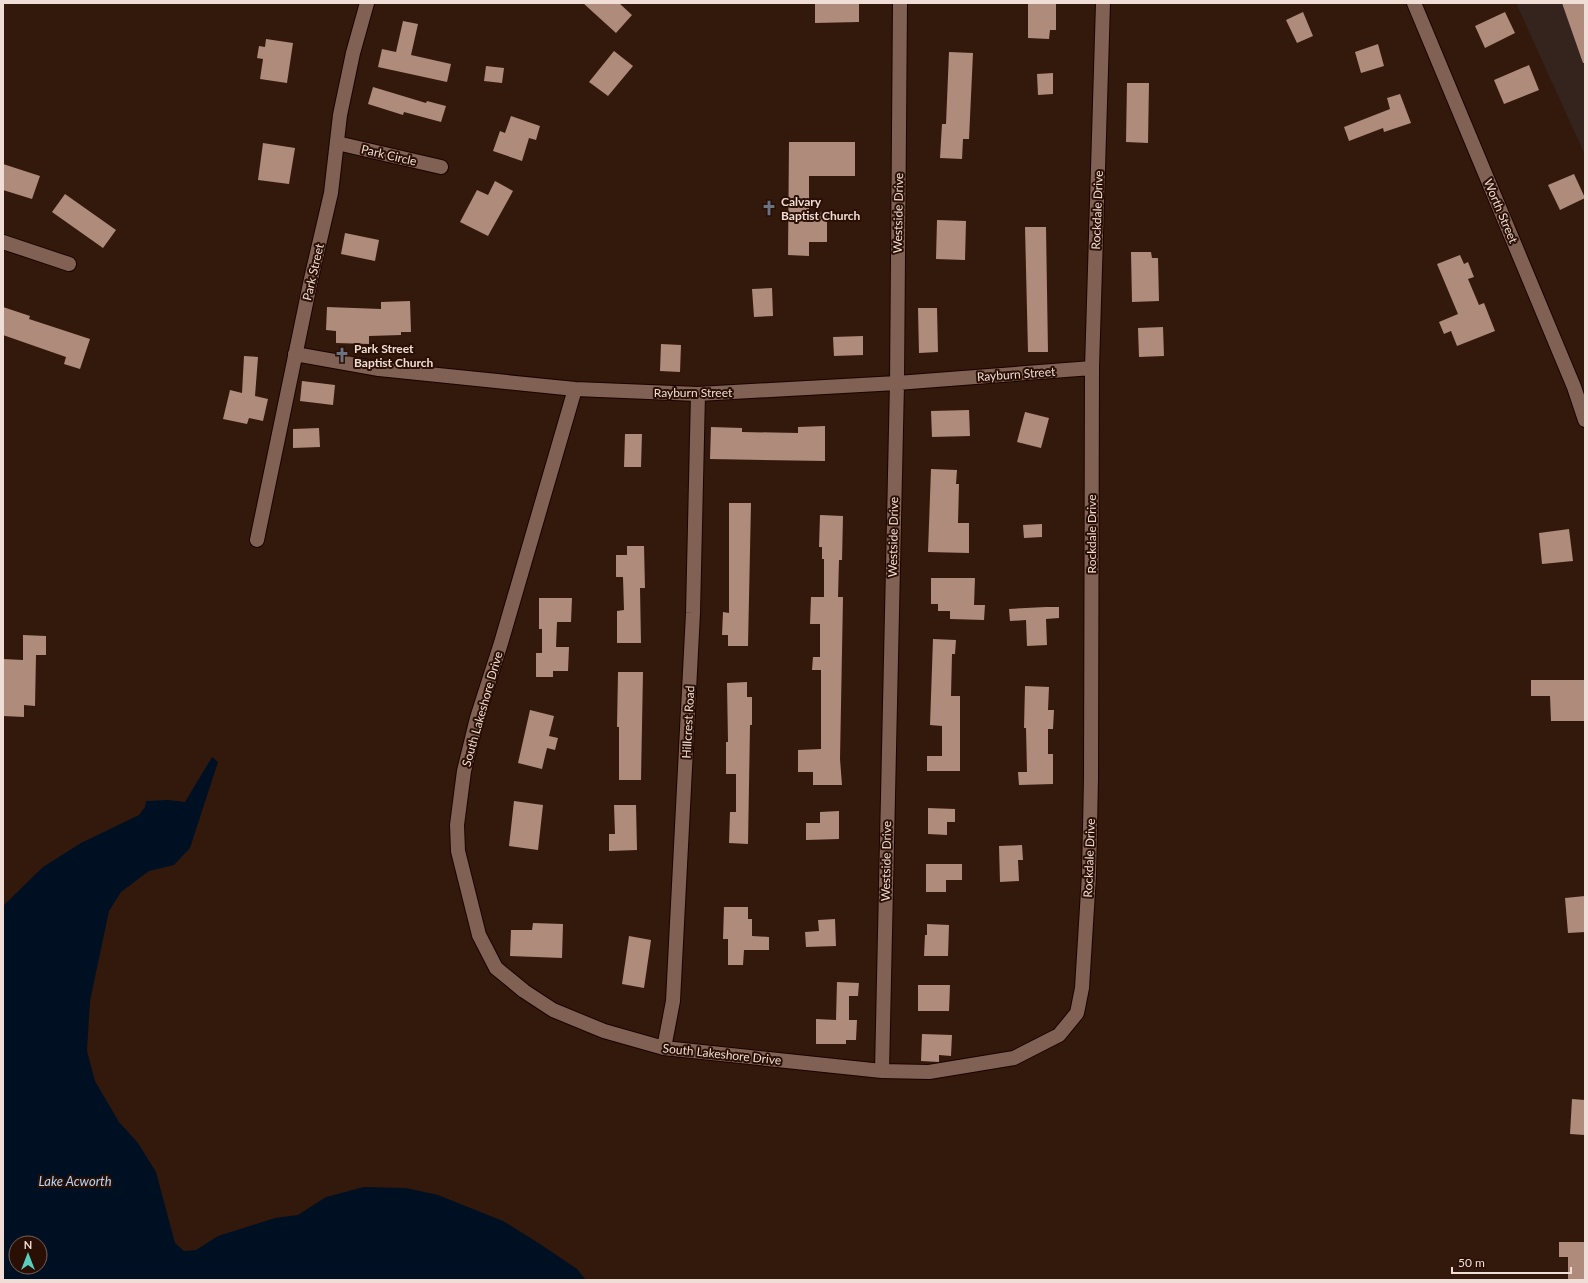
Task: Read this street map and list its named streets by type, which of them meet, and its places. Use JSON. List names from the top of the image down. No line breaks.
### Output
{"streets":{"street":["Park Circle","Rockdale Drive","Worth Street","Westside Drive","Park Street","Rayburn Street","South Lakeshore Drive","Hillcrest Road"]},"crossings":[["Park Circle","Park Street"],["Rockdale Drive","Rayburn Street"],["Rockdale Drive","South Lakeshore Drive"],["Westside Drive","Rayburn Street"],["Westside Drive","South Lakeshore Drive"],["Park Street","Rayburn Street"],["Rayburn Street","South Lakeshore Drive"],["Rayburn Street","Hillcrest Road"],["South Lakeshore Drive","Hillcrest Road"]],"water":["Lake Acworth"],"places":{"church":["Calvary Baptist Church","Park Street Baptist Church"]},"scale_bar":"50 m","north":"top"}
